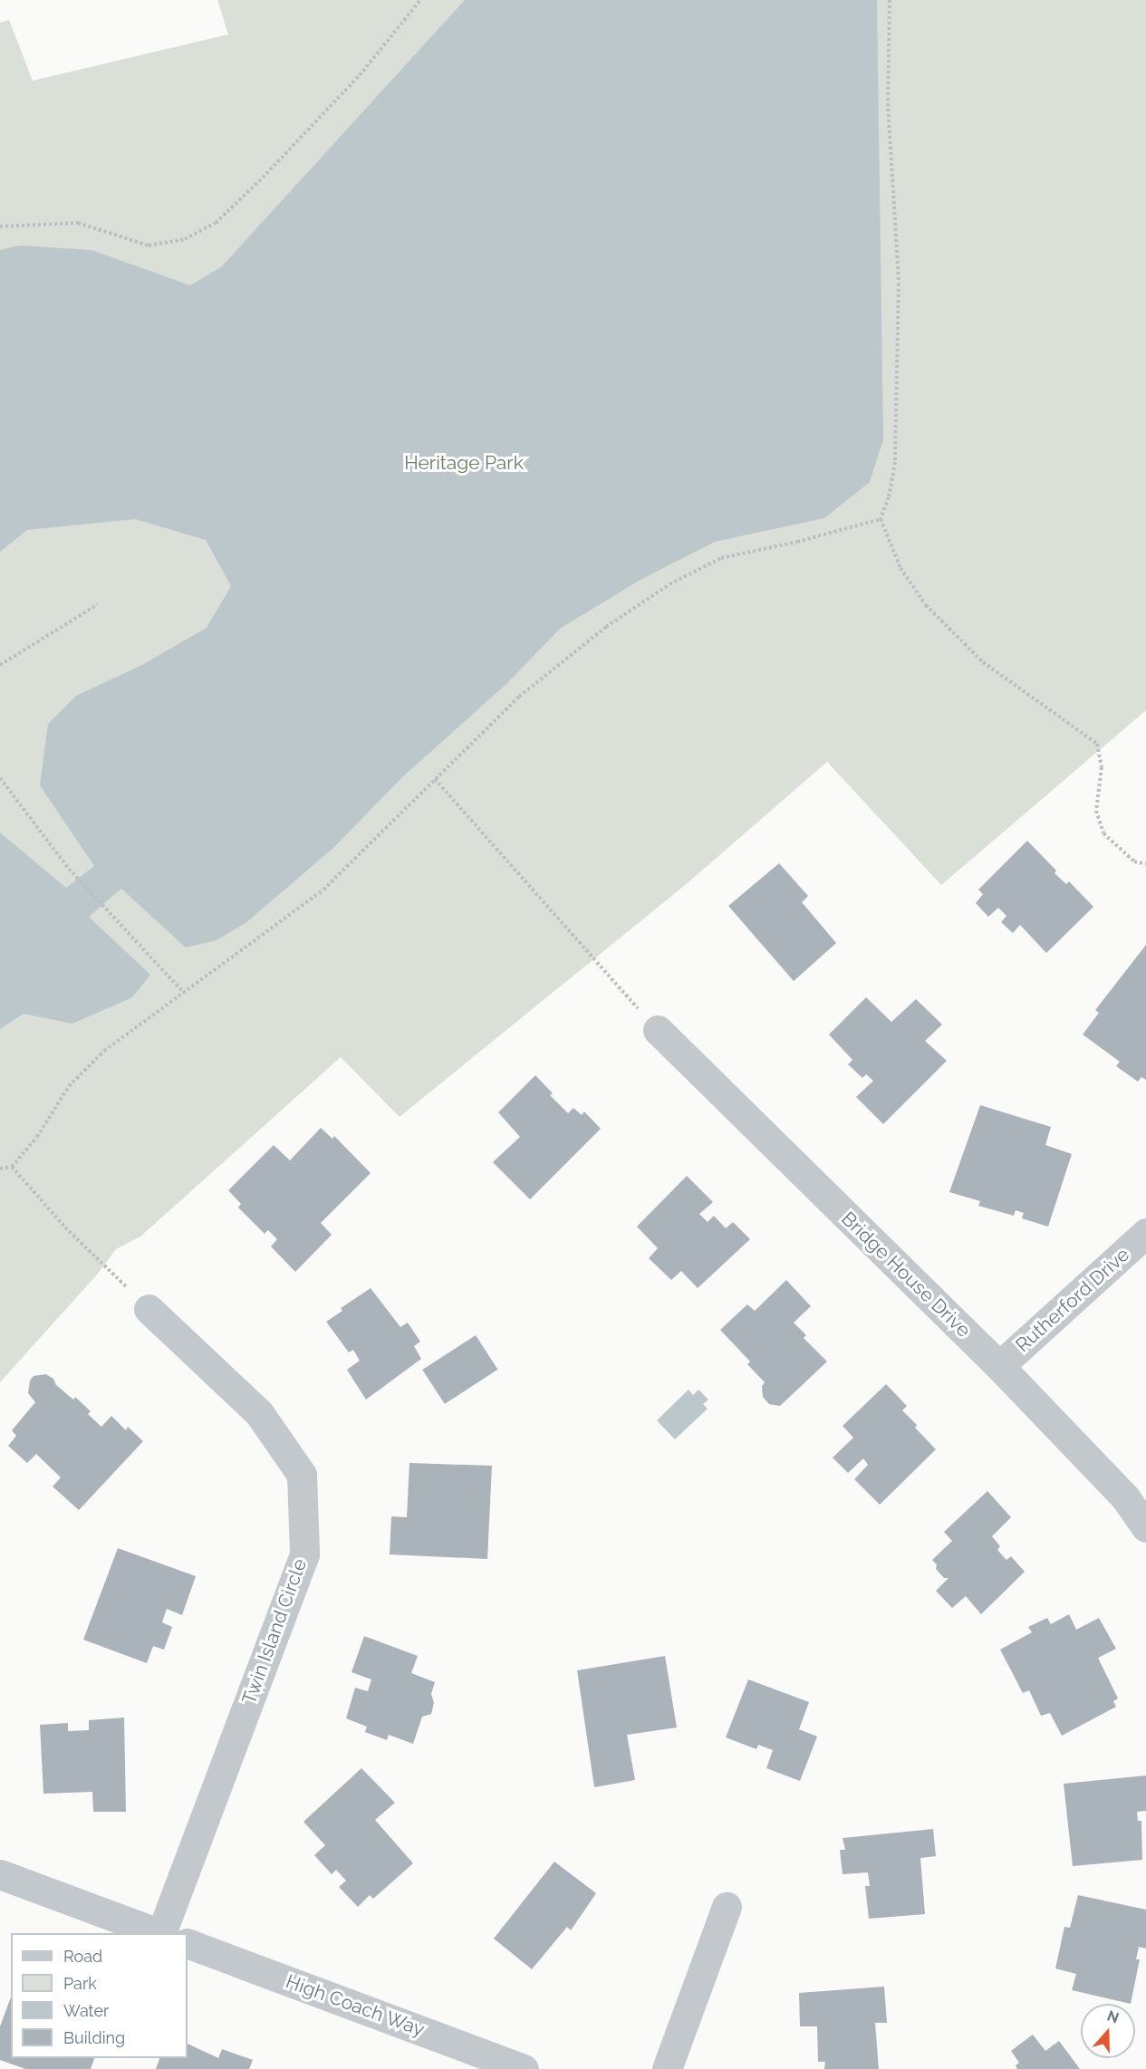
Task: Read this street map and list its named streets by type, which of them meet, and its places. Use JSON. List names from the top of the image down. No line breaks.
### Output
{"streets":{"street":["Bridge House Drive","Rutherford Drive","Twin Island Circle","High Coach Way"]},"crossings":[["Bridge House Drive","Rutherford Drive"]],"parks":["Heritage Park"],"legend":["Road","Park","Water","Building"],"north":"top"}
